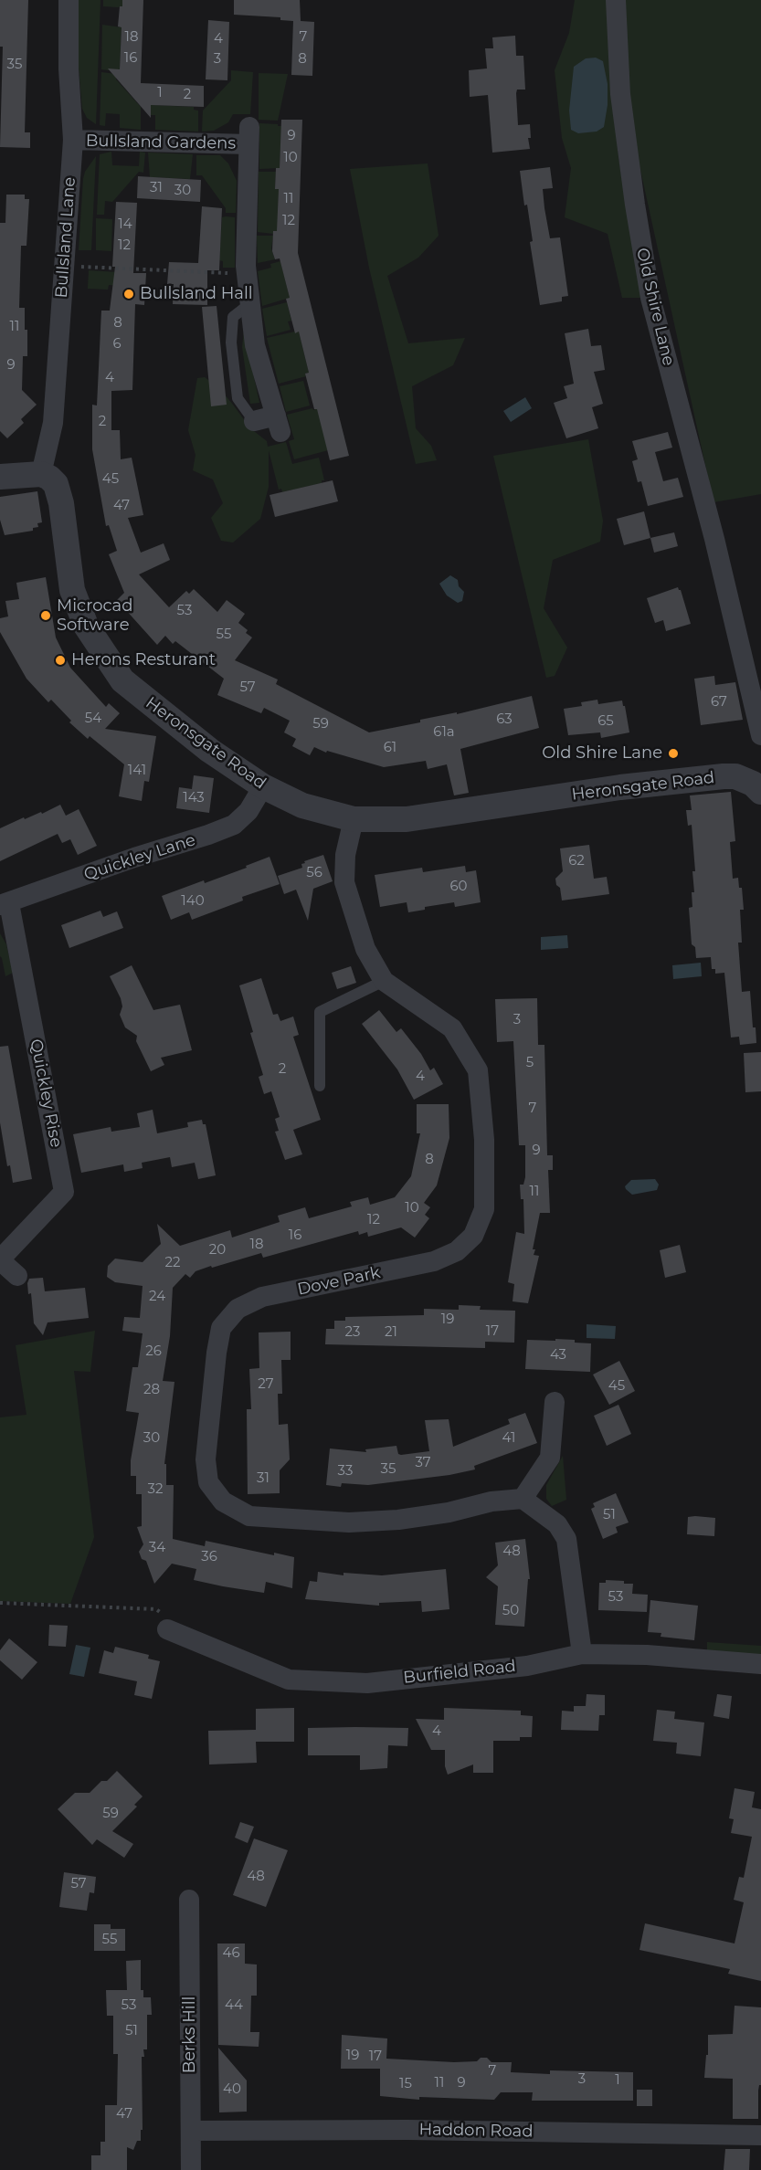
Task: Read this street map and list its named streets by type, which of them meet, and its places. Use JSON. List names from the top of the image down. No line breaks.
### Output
{"streets":{"street":["Bullsland Gardens","Bullsland Lane","Old Shire Lane","Heronsgate Road","Quickley Lane","Quickley Rise","Dove Park","Burfield Road","Berks Hill","Haddon Road"]},"crossings":[["Bullsland Gardens","Bullsland Lane"],["Bullsland Lane","Heronsgate Road"],["Heronsgate Road","Quickley Lane"],["Heronsgate Road","Dove Park"],["Quickley Lane","Quickley Rise"],["Berks Hill","Haddon Road"]],"places":["Bullsland Hall","Microcad Software","Herons Resturant","Old Shire Lane"],"house_numbers":["18","7","4","16","3","8","35","1","2","9","10","31","30","11","12","14","12","8","11","6","9","4","2","45","47","53","55","57","67","54","63","65","59","61a","61","141","143","62","56","60","140","3","5","2","4","7","9","8","11","10","12","16","18","20","22","24","19","17","23","21","26","43","27","45","28","30","41","37","35","33","31","32","51","34","48","36","53","50","4","59","48","57","55","46","53","44","51","19","17","7","3","1","11","9","15","40","47"]}
